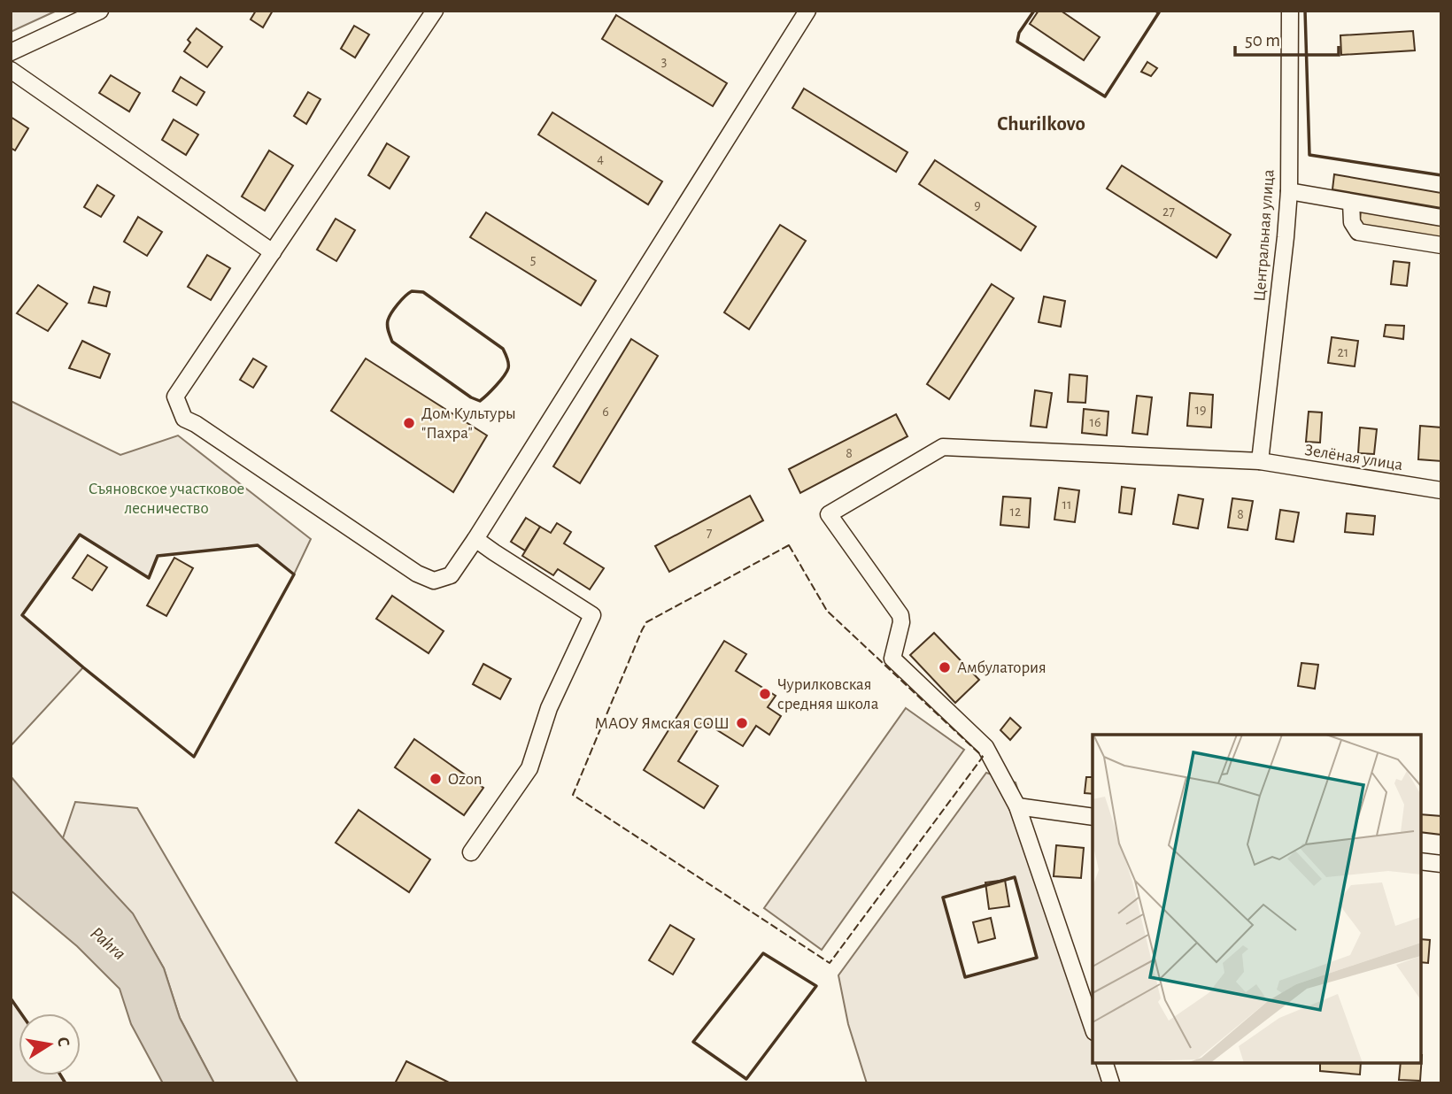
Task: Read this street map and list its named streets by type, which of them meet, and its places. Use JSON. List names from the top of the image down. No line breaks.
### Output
{"streets":{"street":["Центральная улица","Зелёная улица"]},"crossings":[["Центральная улица","Зелёная улица"]],"districts":["Churilkovo"],"water":["Pahra"],"parks":["Съяновское участковое лесничество"],"places":["Дом Культуры \"Пахра\"","Амбулатория","Чурилковская средняя школа","МАОУ Ямская СОШ","Ozon"],"house_numbers":["3","4","9","27","5","21","19","6","16","8","11","12","8","7"],"scale_bar":"50 m","north":"right"}
